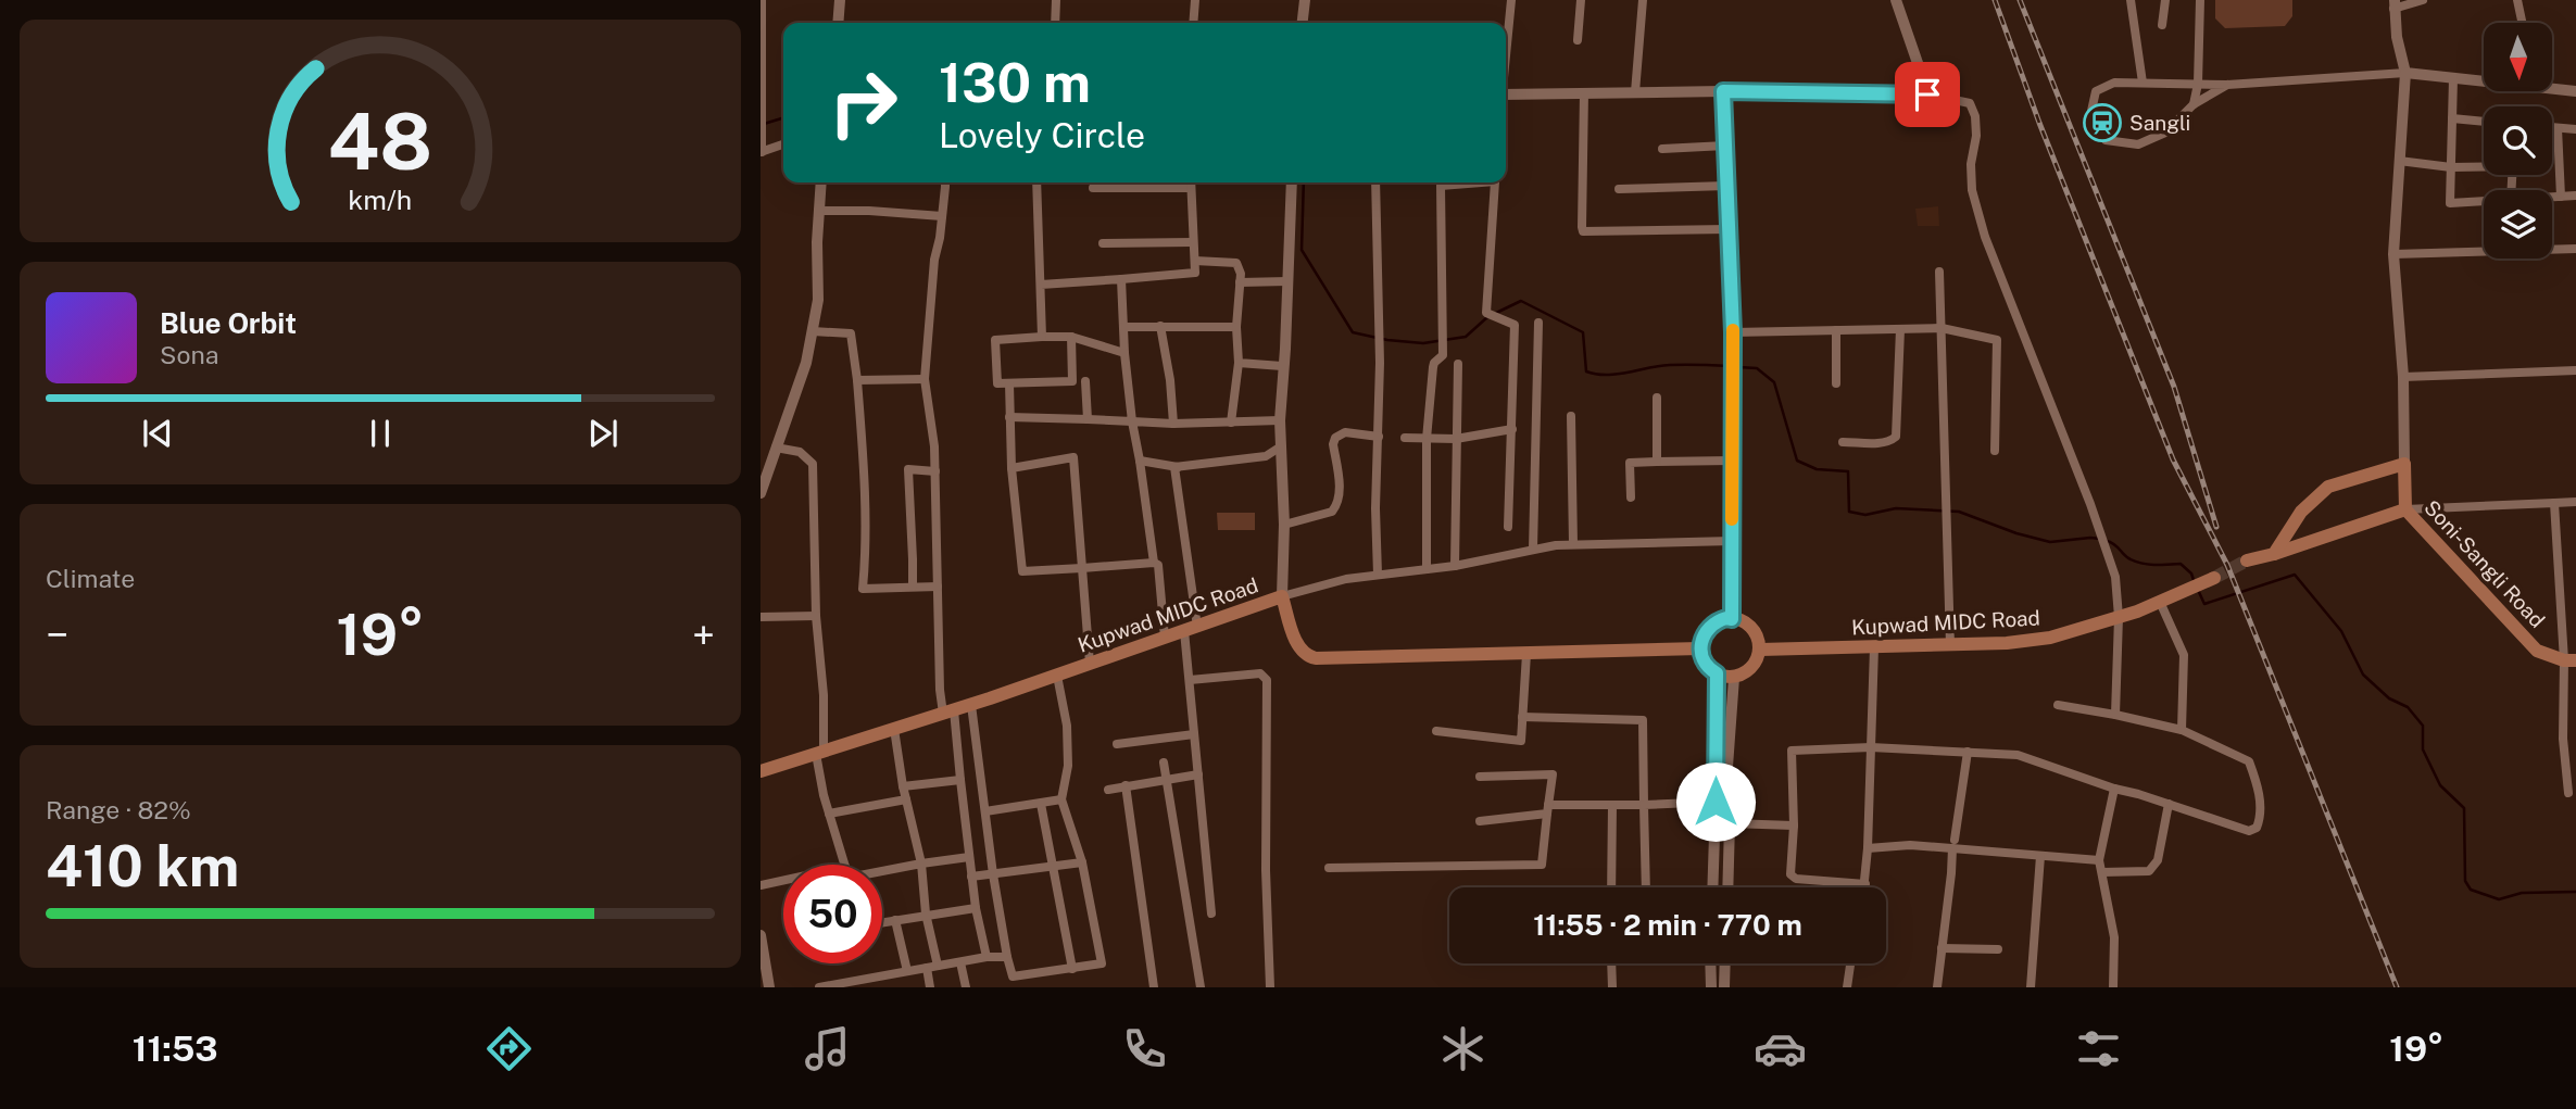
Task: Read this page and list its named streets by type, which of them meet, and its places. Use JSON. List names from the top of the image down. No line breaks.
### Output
{"streets":{"main road":["Soni-Sangli Road","Kupwad MIDC Road"]},"places":{"station":["Sangli"]},"north":"bottom","page":{"turn":["130 m","Lovely Circle"],"song":["Blue Orbit","Sona"],"tile":["Climate",["Range · 82%","410 km"]],"heat":["−","19°","+"],"limit":"50","trip":"11:55 · 2 min · 770 m","tabs":["11:53","19°"],"gauge":["48","km/h"]}}
